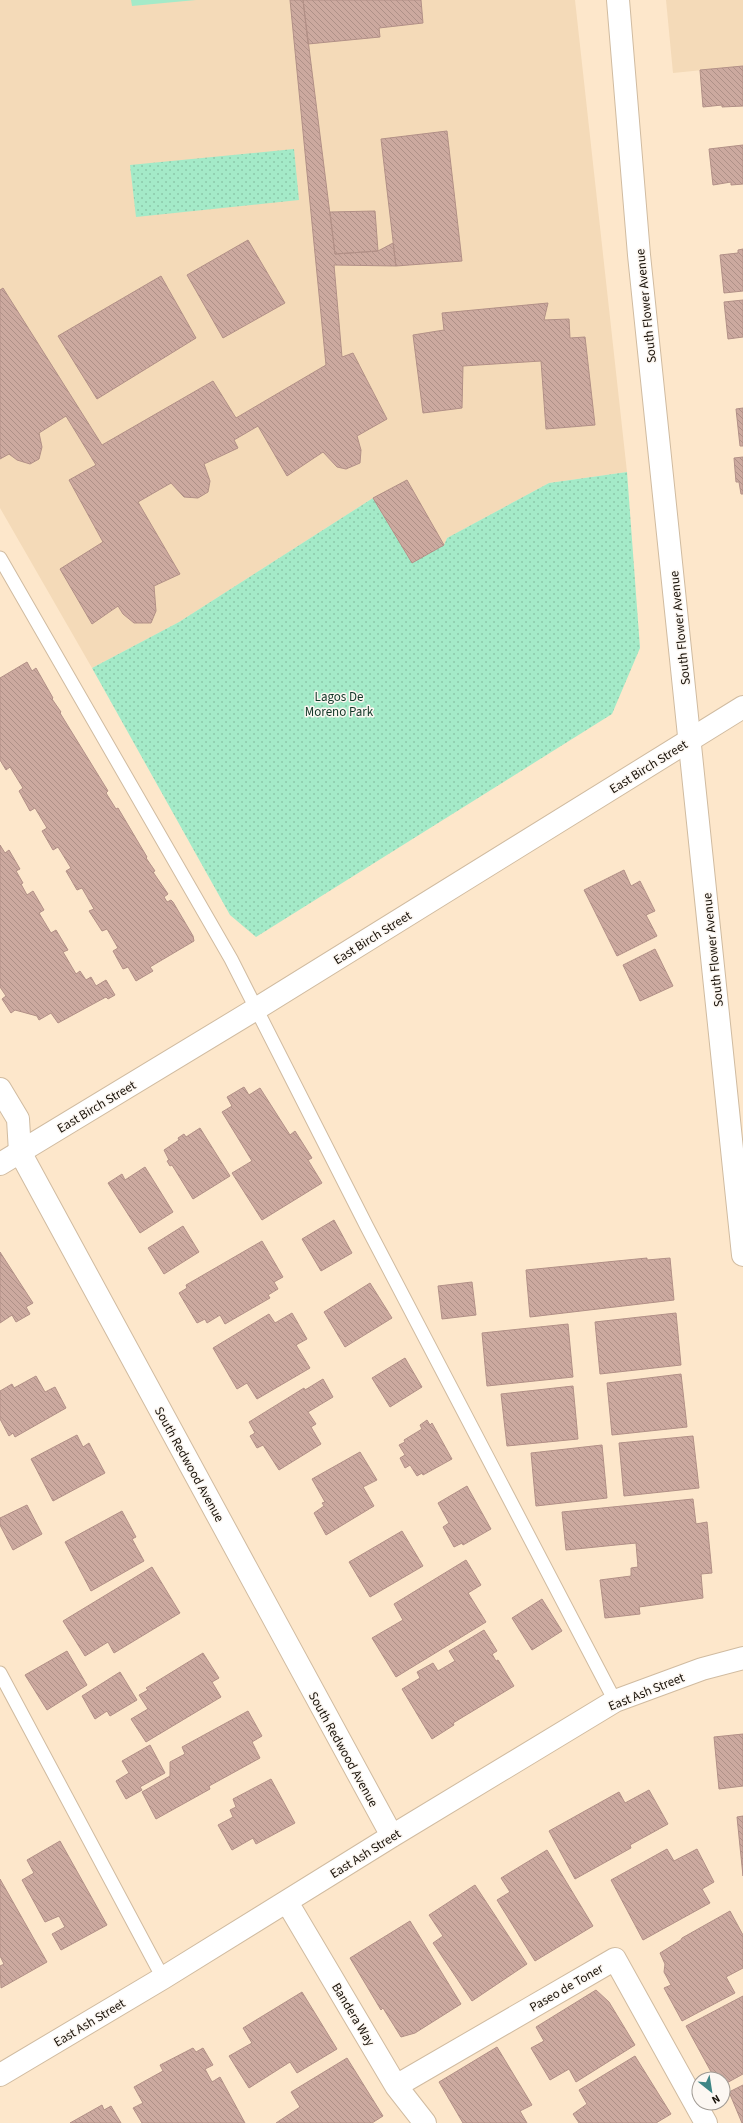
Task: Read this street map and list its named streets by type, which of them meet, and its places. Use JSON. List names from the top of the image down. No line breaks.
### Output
{"streets":{"street":["South Flower Avenue","East Birch Street","South Redwood Avenue","East Ash Street","Paseo de Toner","Bandera Way"]},"crossings":[["South Flower Avenue","East Birch Street"],["East Birch Street","South Redwood Avenue"],["South Redwood Avenue","East Ash Street"],["East Ash Street","Bandera Way"],["Paseo de Toner","Bandera Way"]],"parks":["Lagos De Moreno Park"],"north":"bottom right"}
